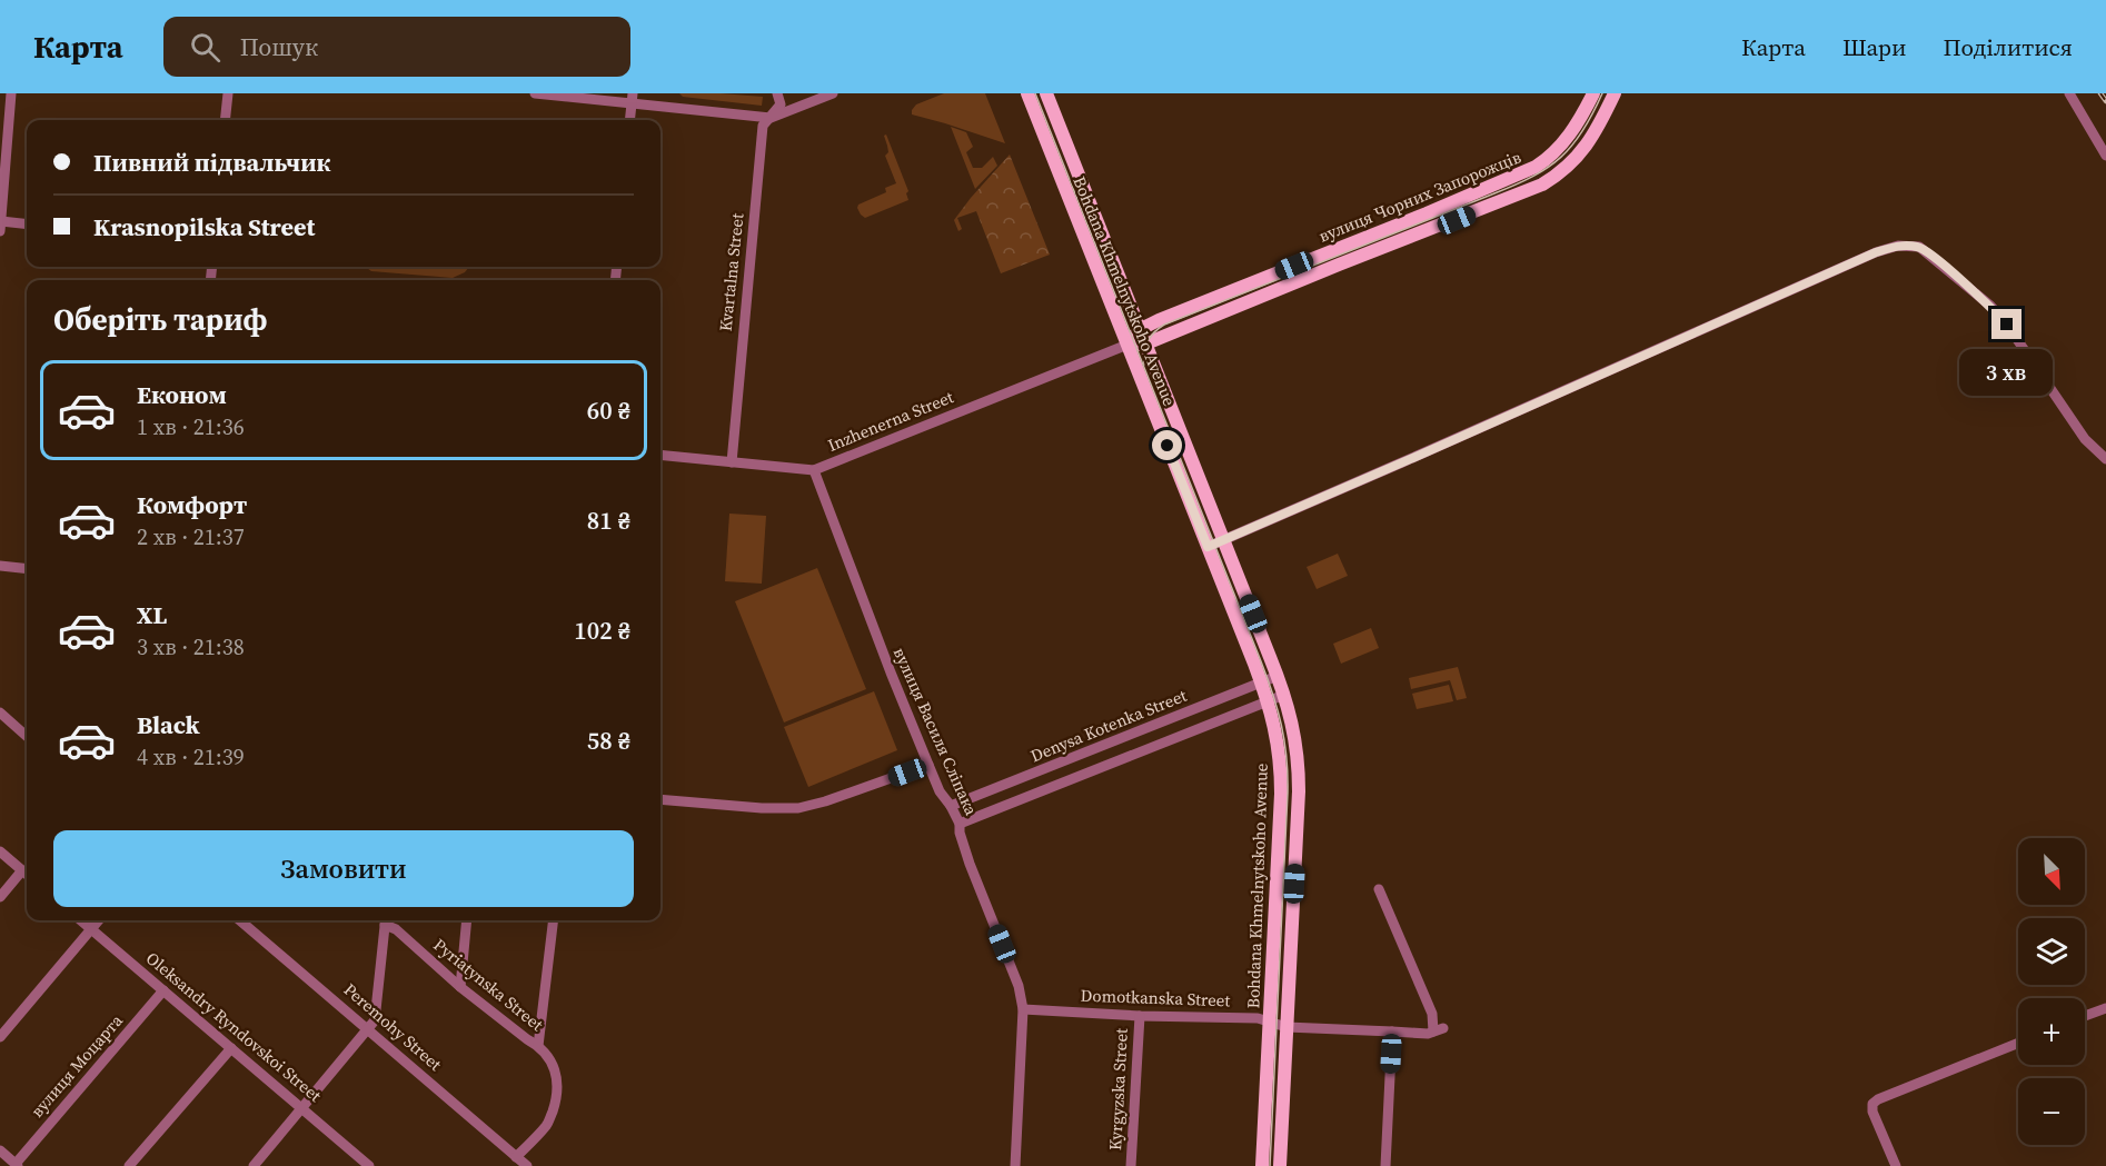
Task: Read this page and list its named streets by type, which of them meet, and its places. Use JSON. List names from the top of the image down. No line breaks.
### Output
{"streets":{"main road":["вулиця Чорних Запорожців","Bohdana Khmelnytskoho Avenue"],"street":["Kvartalna Street","Inzhenerna Street","Denysa Kotenka Street","вулиця Василя Сліпака","Pyriatynska Street","Domotkanska Street","Oleksandry Ryndovskoi Street","Peremohy Street","вулиця Моцарта","Kyrgyzska Street"]},"crossings":[["вулиця Чорних Запорожців","Bohdana Khmelnytskoho Avenue"],["вулиця Чорних Запорожців","Inzhenerna Street"],["Kvartalna Street","Inzhenerna Street"],["Bohdana Khmelnytskoho Avenue","Inzhenerna Street"],["Bohdana Khmelnytskoho Avenue","Denysa Kotenka Street"],["Bohdana Khmelnytskoho Avenue","Domotkanska Street"],["Inzhenerna Street","вулиця Василя Сліпака"],["Denysa Kotenka Street","вулиця Василя Сліпака"],["вулиця Василя Сліпака","Domotkanska Street"],["Domotkanska Street","Kyrgyzska Street"],["Oleksandry Ryndovskoi Street","вулиця Моцарта"]],"north":"bottom right","page":{"header":"Карта","search":"Пошук","nav":["Карта","Шари","Поділитися"],"banner":["Пивний підвальчик","Krasnopilska Street"],"heading":"Оберіть тариф","bubble":"3 хв","list":[{"name":"Економ","note":"1 хв · 21:36","value":"60 ₴"},{"name":"Комфорт","note":"2 хв · 21:37","value":"81 ₴"},{"name":"XL","note":"3 хв · 21:38","value":"102 ₴"},{"name":"Black","note":"4 хв · 21:39","value":"58 ₴"}],"buttons":"Замовити","map_buttons":["+","−"]}}
